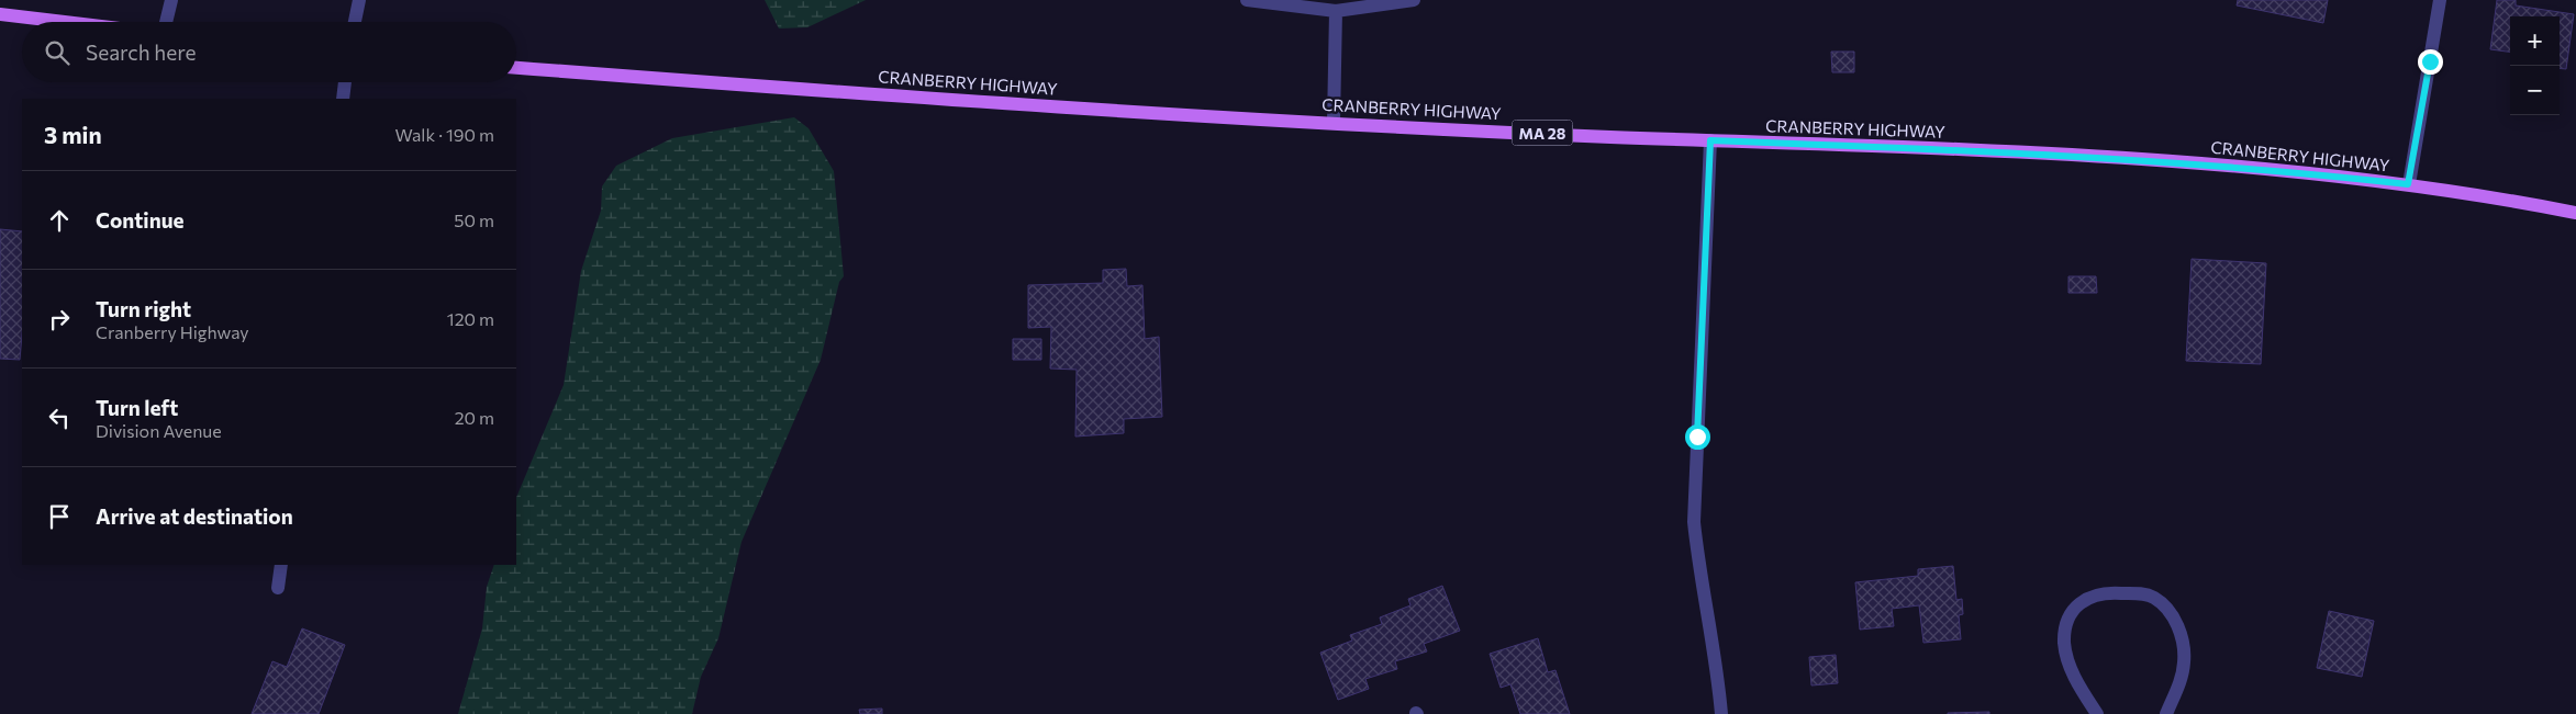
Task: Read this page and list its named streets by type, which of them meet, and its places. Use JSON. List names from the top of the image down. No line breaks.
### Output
{"streets":{"main road":["CRANBERRY HIGHWAY","MA 28"]},"page":{"map_buttons":["+","−"],"search":"Search here","heading":["3 min","Walk · 190 m"],"list":[["Continue","50 m"],["Turn right","Cranberry Highway","120 m"],["Turn left","Division Avenue","20 m"],"Arrive at destination"]}}
